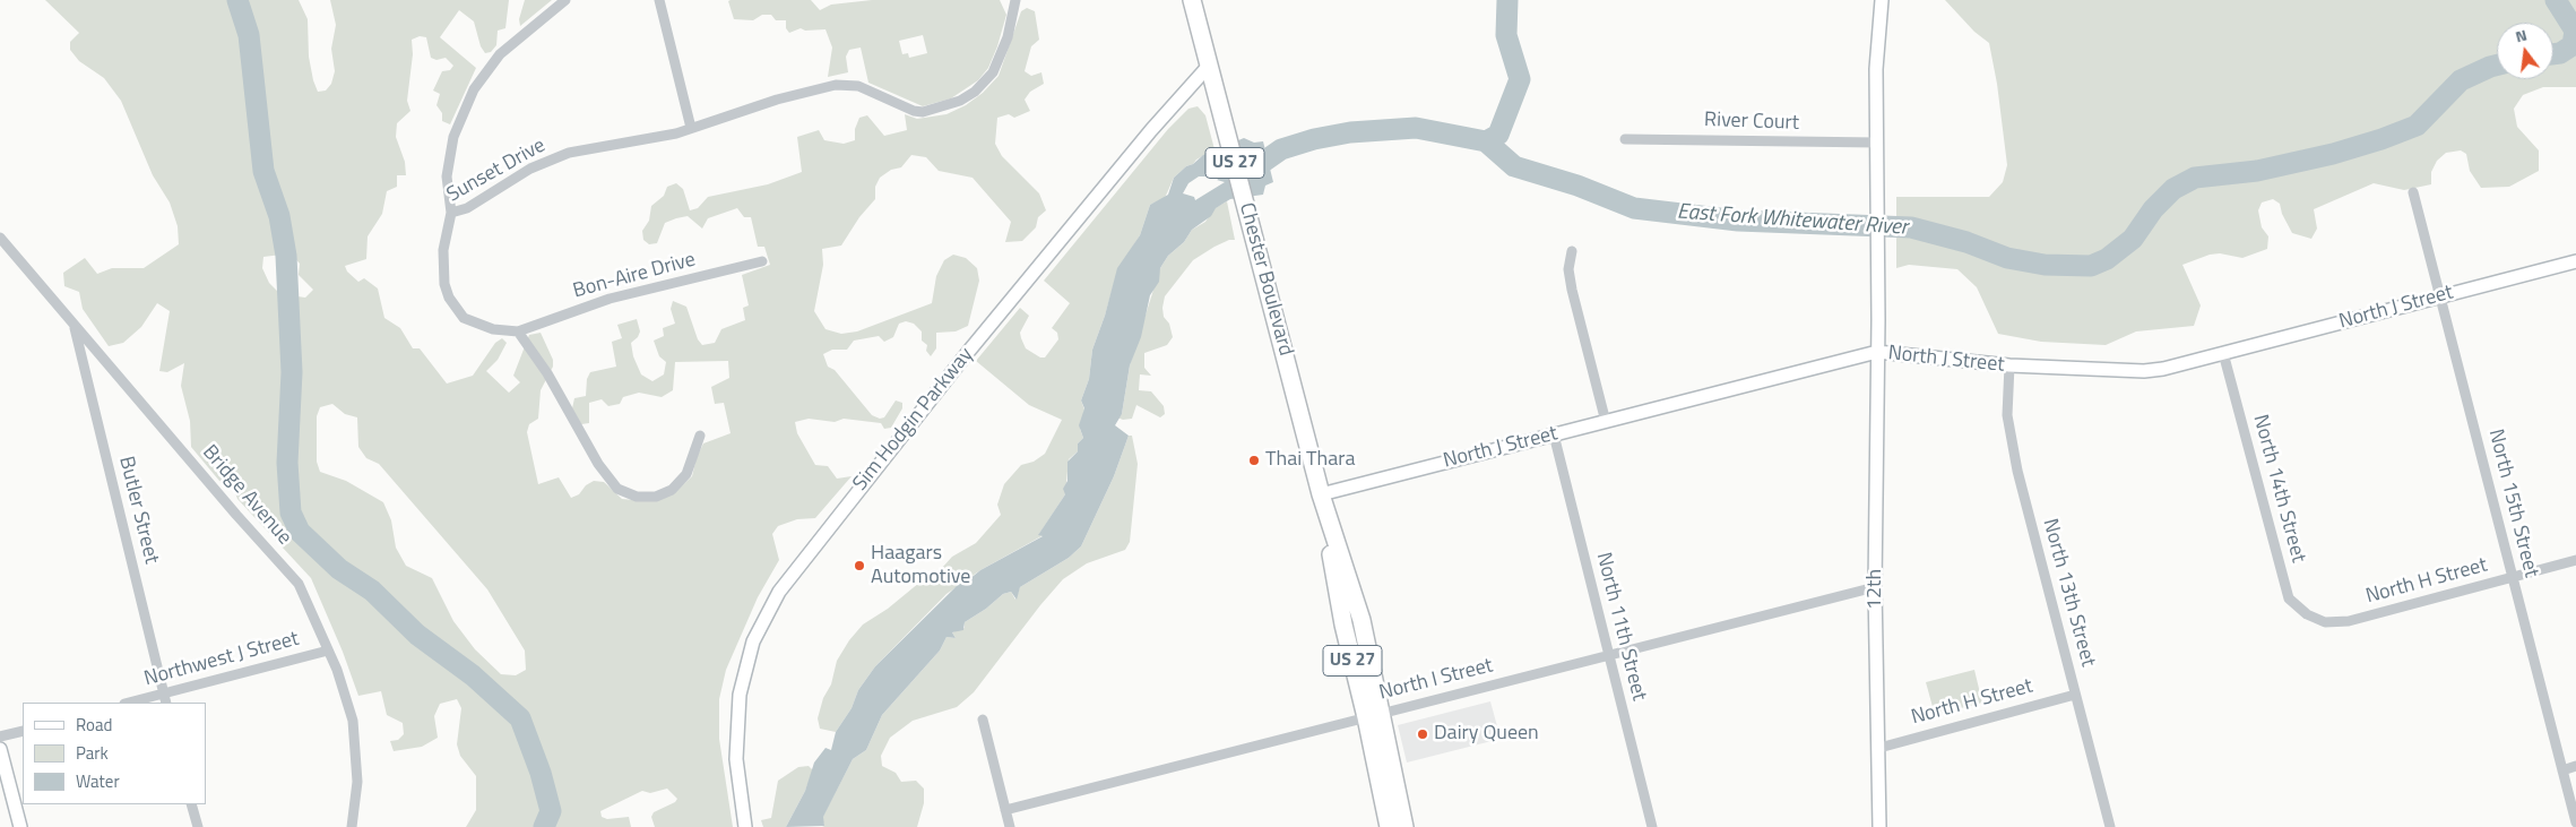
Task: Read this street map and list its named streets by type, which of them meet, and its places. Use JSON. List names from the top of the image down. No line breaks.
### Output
{"streets":{"highway":["US 27","Chester Boulevard"],"street":["River Court","Sunset Drive","Bon-Aire Drive","North J Street","Sim Hodgin Parkway","North 14th Street","Bridge Avenue","North 15th Street","Butler Street","North H Street","12th","North 13th Street","North 11th Street","Northwest J Street","North I Street"]},"crossings":[["River Court","12th"],["Sunset Drive","Bon-Aire Drive"],["Chester Boulevard","North J Street"],["Chester Boulevard","Sim Hodgin Parkway"],["Chester Boulevard","North I Street"],["North J Street","North 14th Street"],["North J Street","North 15th Street"],["North J Street","12th"],["North J Street","North 13th Street"],["North J Street","North 11th Street"],["North 14th Street","North H Street"],["Bridge Avenue","Butler Street"],["Bridge Avenue","Northwest J Street"],["North 15th Street","North H Street"],["Butler Street","Northwest J Street"],["North H Street","12th"],["North H Street","North 13th Street"],["12th","North I Street"],["North 11th Street","North I Street"]],"water":["East Fork Whitewater River"],"places":["Thai Thara","Haagars Automotive","Dairy Queen"],"legend":["Road","Park","Water"],"north":"top"}
